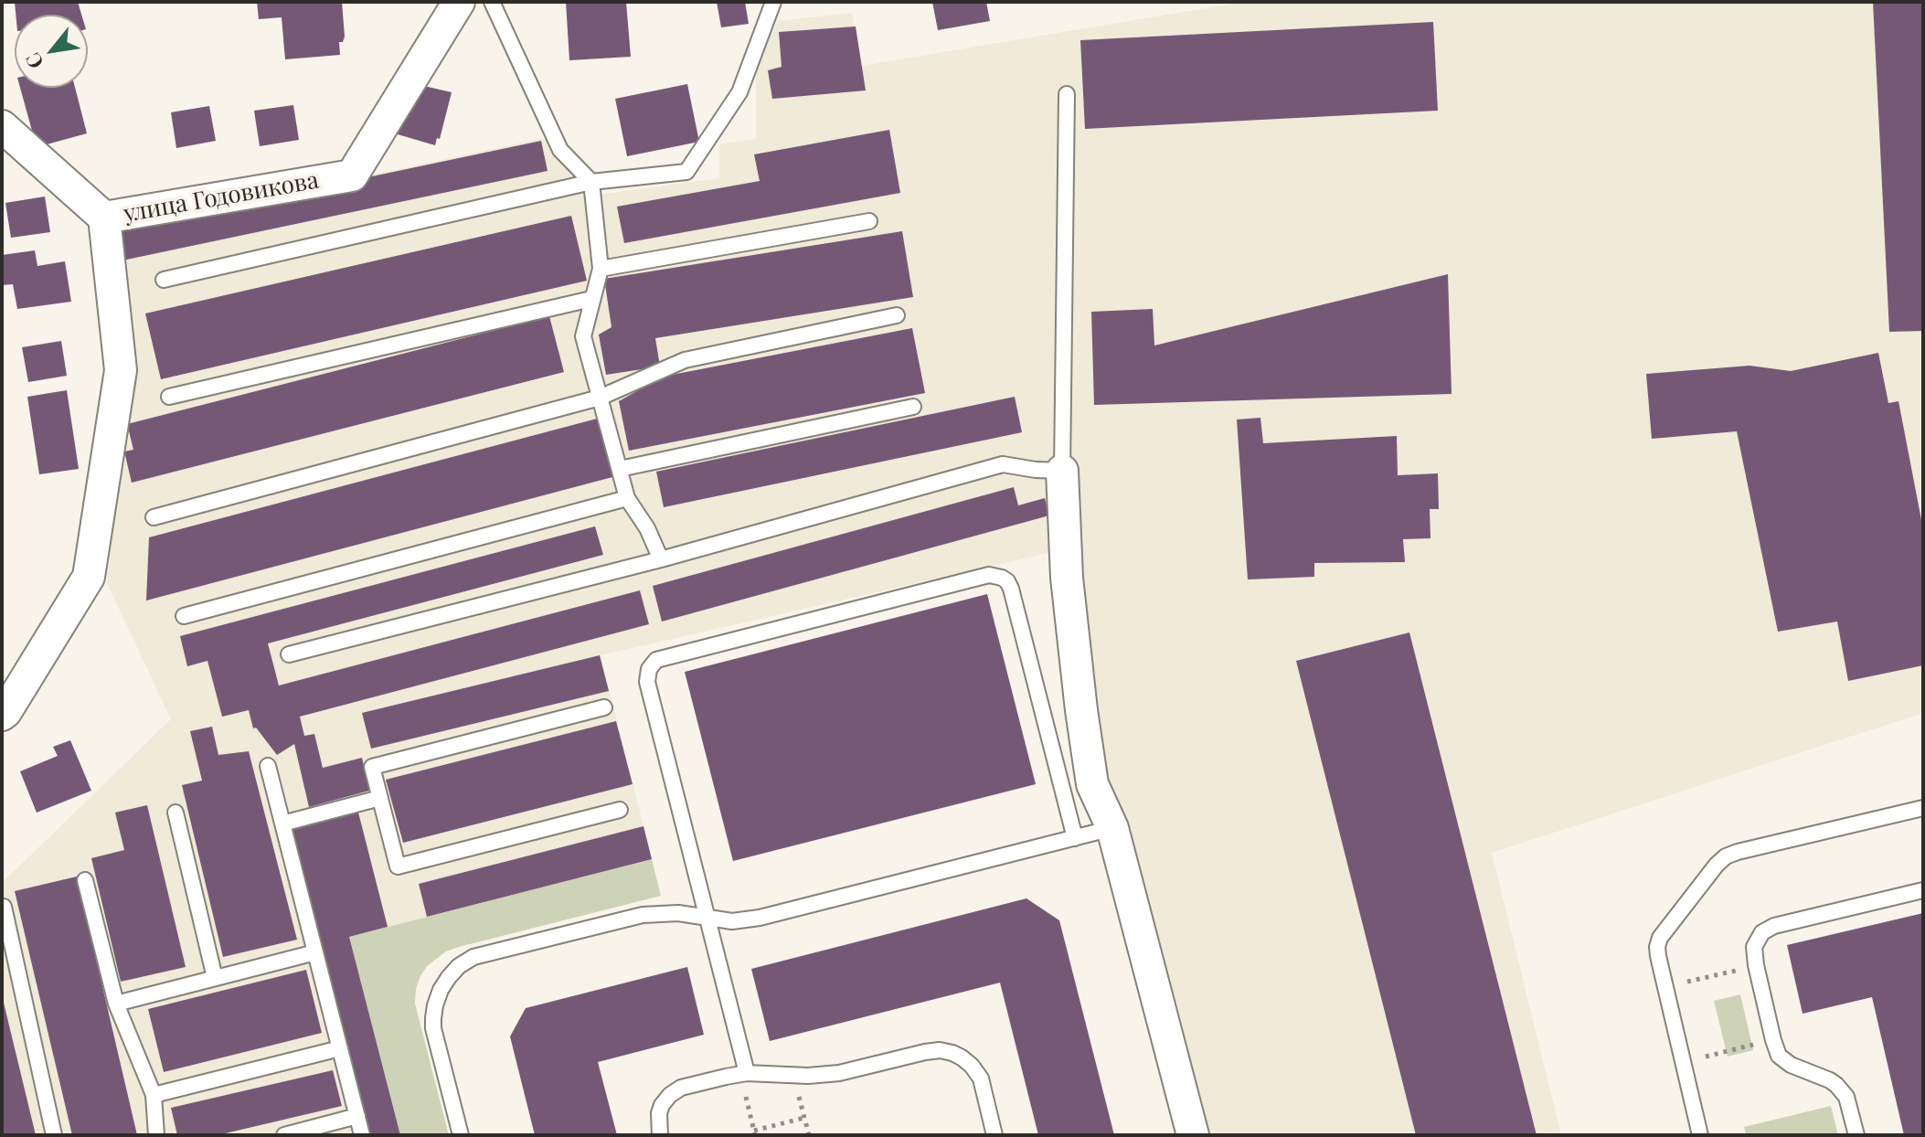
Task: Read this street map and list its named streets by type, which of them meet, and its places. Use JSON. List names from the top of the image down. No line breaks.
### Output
{"streets":{"street":["улица Годовикова"]},"north":"bottom left"}
